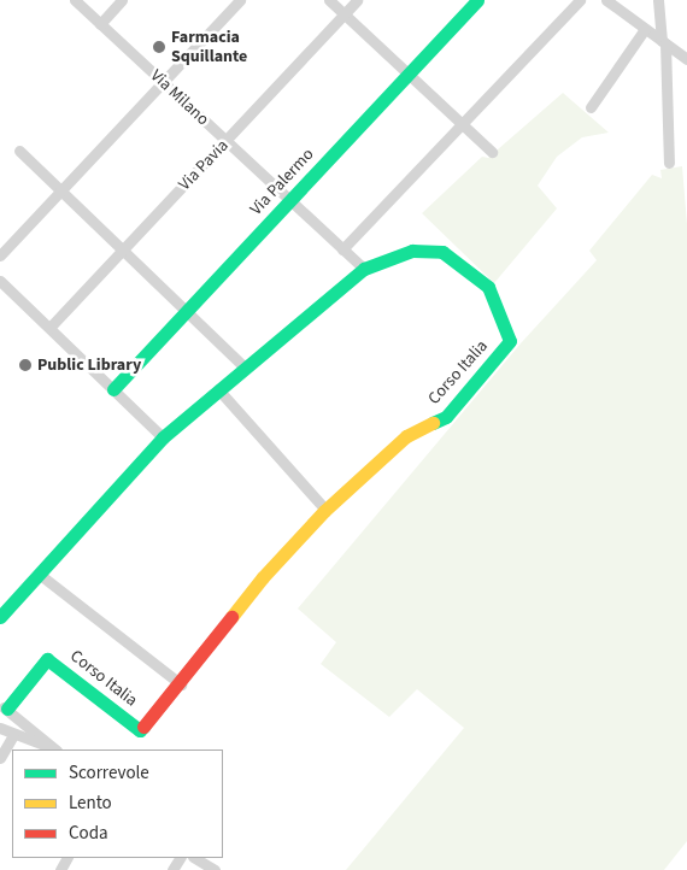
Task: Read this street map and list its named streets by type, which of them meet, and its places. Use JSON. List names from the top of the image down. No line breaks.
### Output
{"streets":{"street":["Via Milano","Via Pavia","Via Palermo","Corso Italia"]},"crossings":[["Via Milano","Via Pavia"],["Via Milano","Via Palermo"],["Via Milano","Corso Italia"]],"places":["Farmacia Squillante","Public Library"],"legend":["Scorrevole","Lento","Coda"]}
